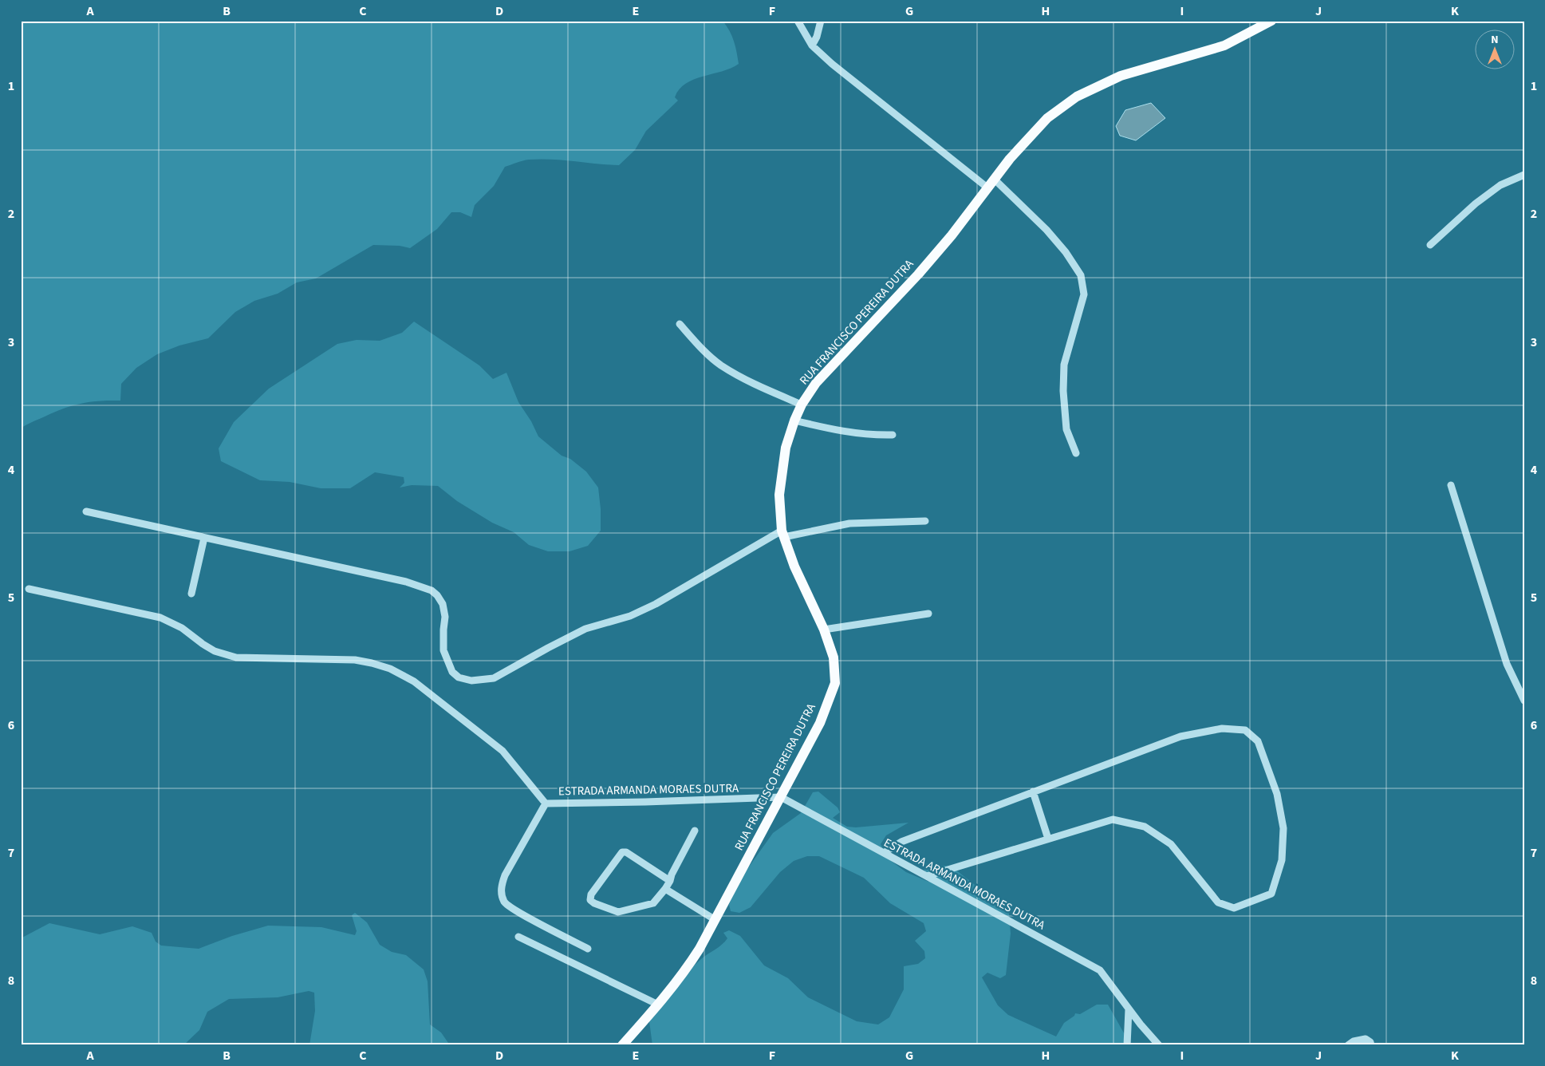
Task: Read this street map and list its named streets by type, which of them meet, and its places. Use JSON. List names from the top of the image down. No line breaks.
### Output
{"streets":{"main road":["RUA FRANCISCO PEREIRA DUTRA"],"street":["ESTRADA ARMANDA MORAES DUTRA"]},"crossings":[["RUA FRANCISCO PEREIRA DUTRA","ESTRADA ARMANDA MORAES DUTRA"]],"north":"top","grid":{"columns":["A","B","C","D","E","F","G","H","I","J","K"],"rows":["1","2","3","4","5","6","7","8"]}}
